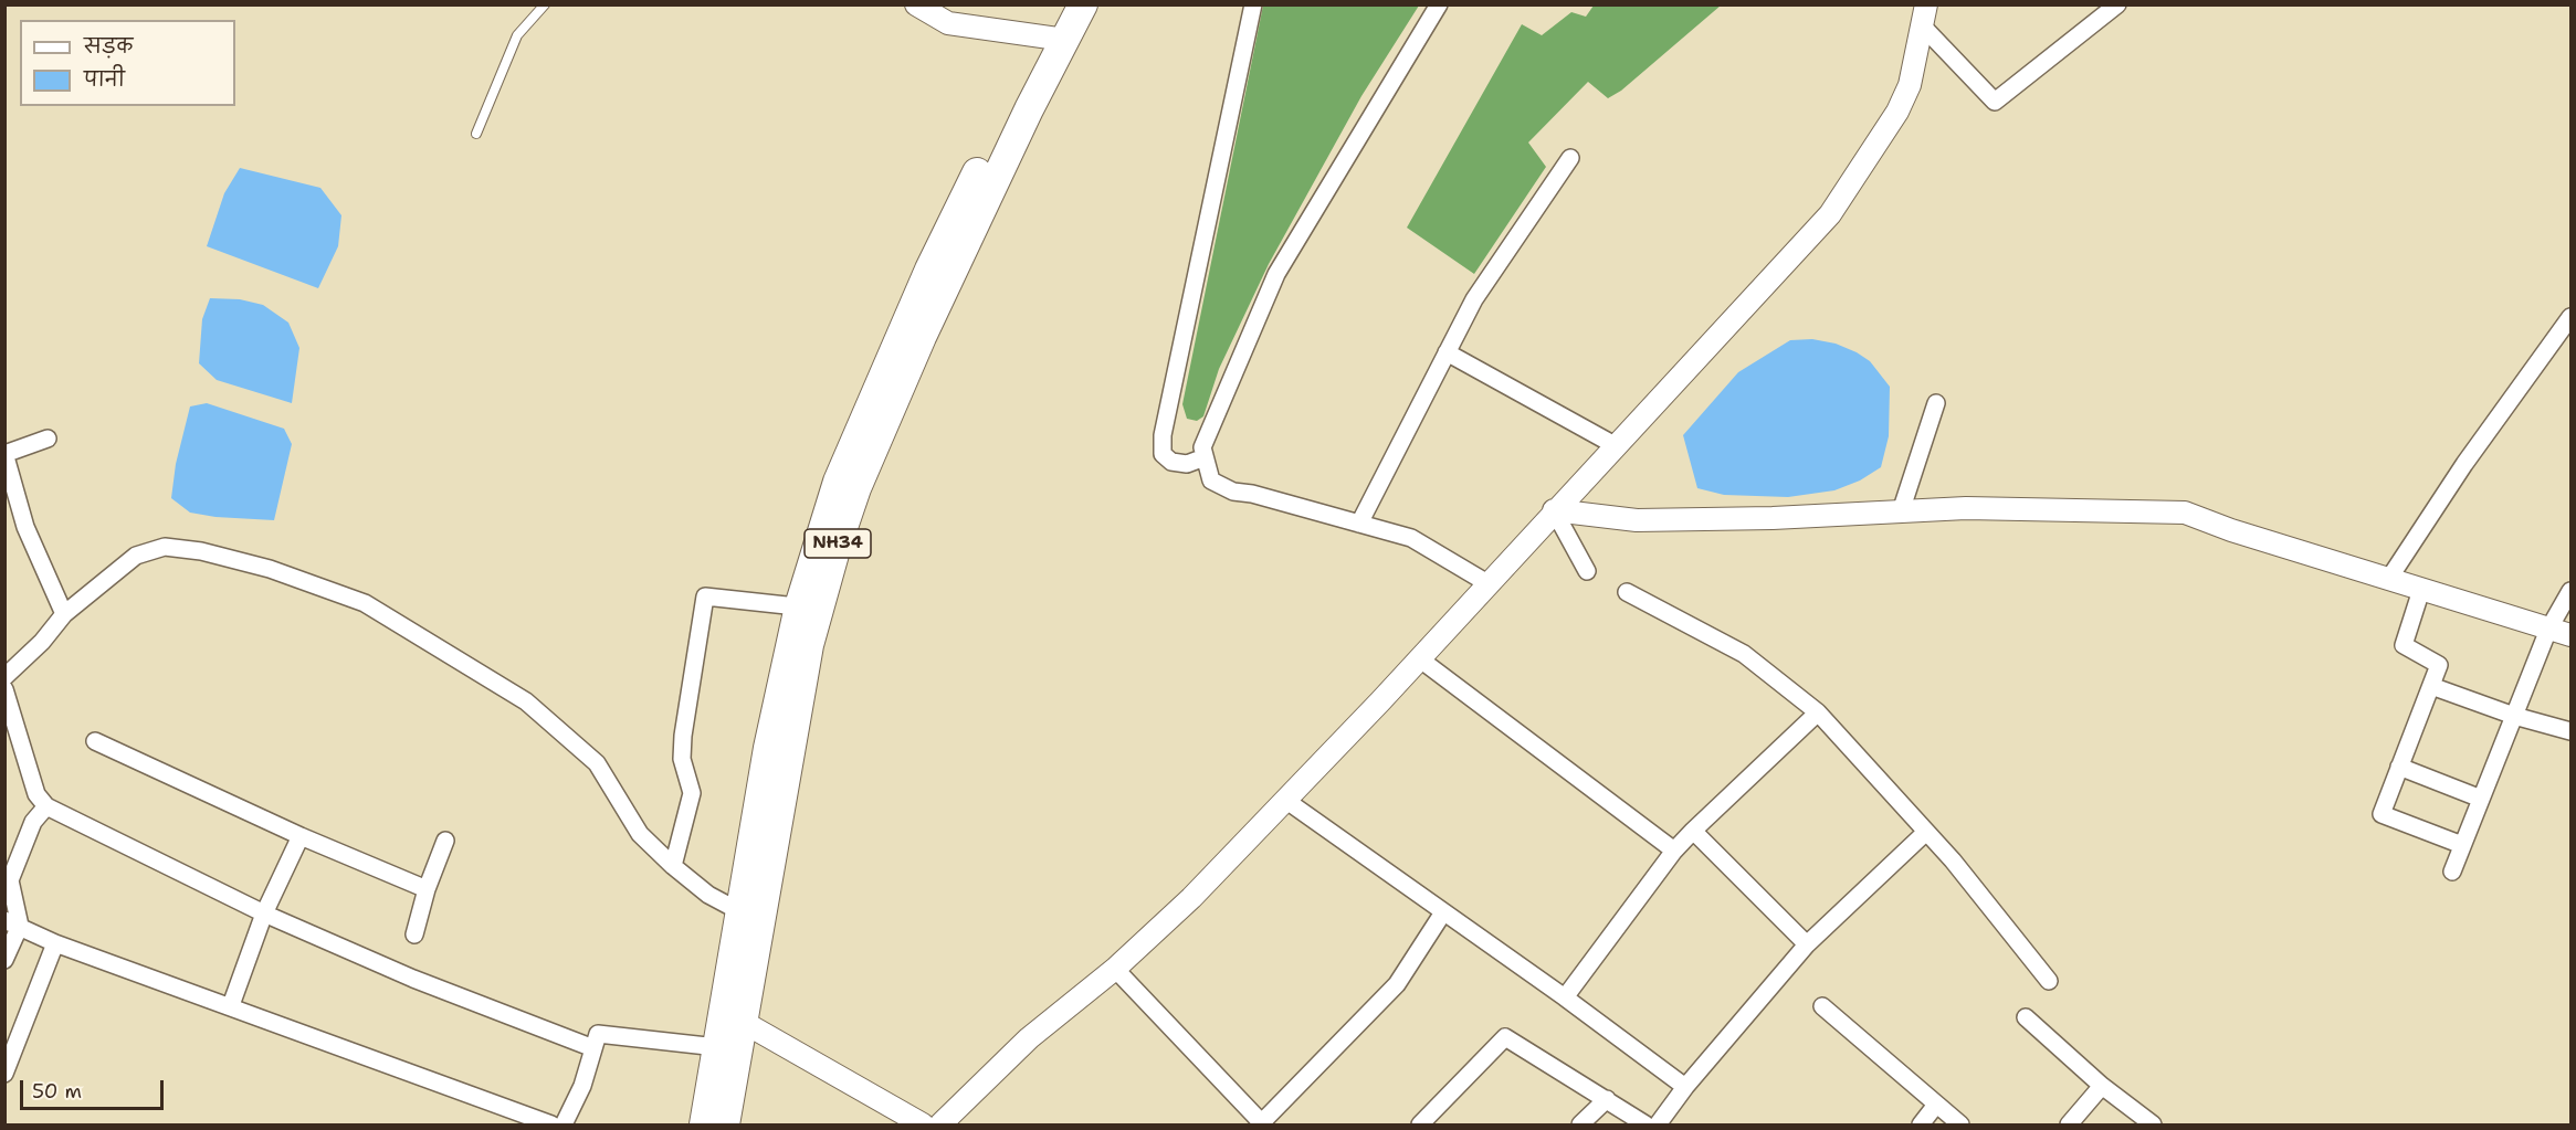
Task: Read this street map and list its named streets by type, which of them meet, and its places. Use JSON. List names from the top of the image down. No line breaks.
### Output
{"streets":{"highway":["NH34"]},"legend":["सड़क","पानी"],"scale_bar":"50 m"}
